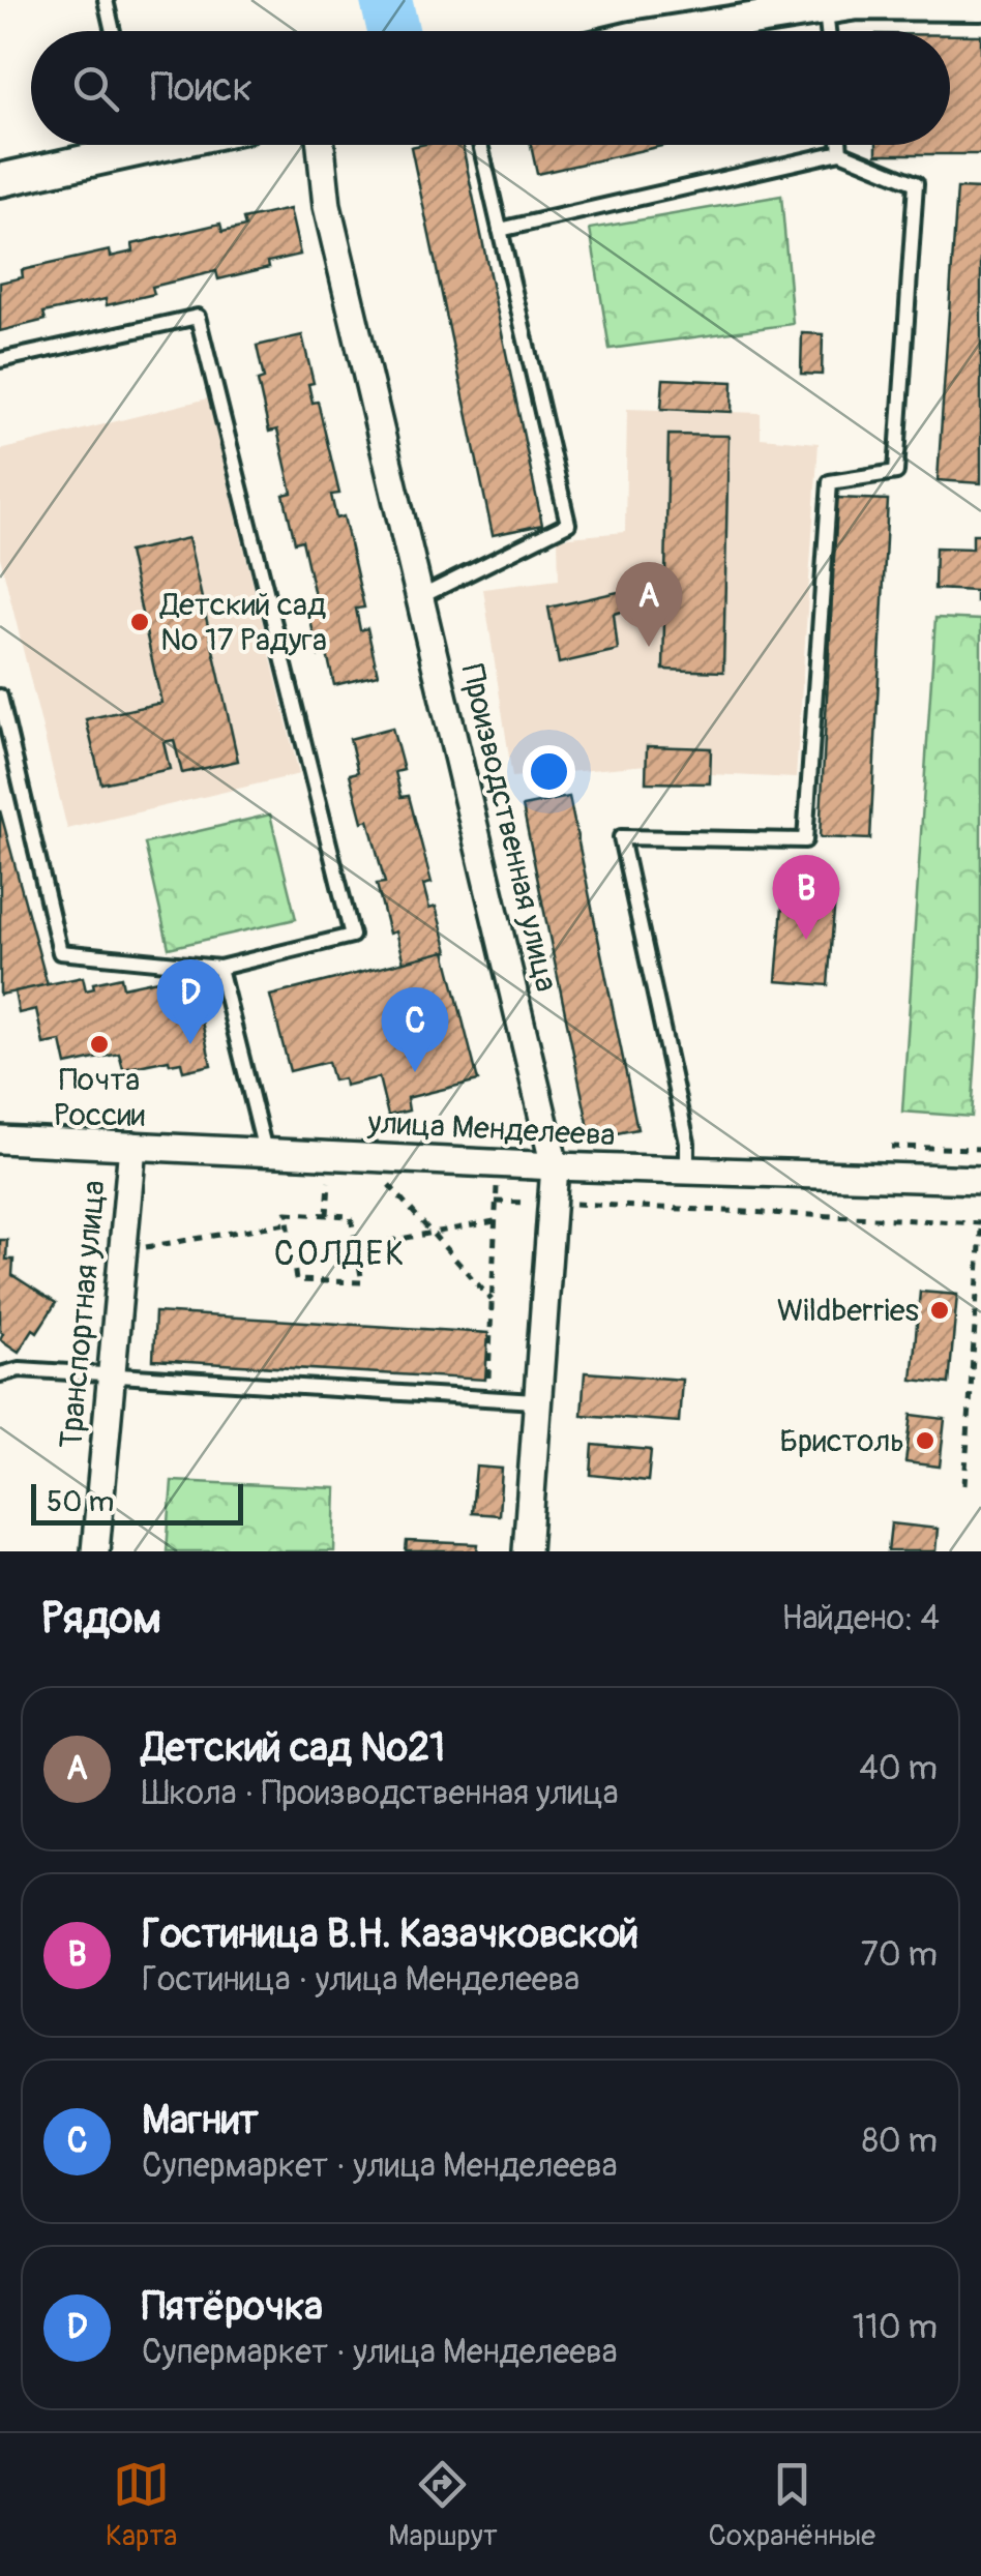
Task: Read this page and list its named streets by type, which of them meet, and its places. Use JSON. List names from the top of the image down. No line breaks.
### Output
{"streets":{"street":["Производственная улица","улица Менделеева","Транспортная улица"]},"crossings":[["Производственная улица","улица Менделеева"],["улица Менделеева","Транспортная улица"]],"districts":["СОЛДЕК"],"places":["Детский сад № 17 Радуга","Почта России","Wildberries","Бристоль"],"scale_bar":"50 m","page":{"search":"Поиск","pins":["A","B","D","C"],"scale":"50 m","heading":["Рядом","Найдено: 4"],"list":[{"mark":"A","name":"Детский сад №21","note":"Школа · Производственная улица","value":"40 m"},{"mark":"B","name":"Гостиница В.Н. Казачковской","note":"Гостиница · улица Менделеева","value":"70 m"},{"mark":"C","name":"Магнит","note":"Супермаркет · улица Менделеева","value":"80 m"},{"mark":"D","name":"Пятёрочка","note":"Супермаркет · улица Менделеева","value":"110 m"}],"nav":["Карта","Маршрут","Сохранённые"]}}
